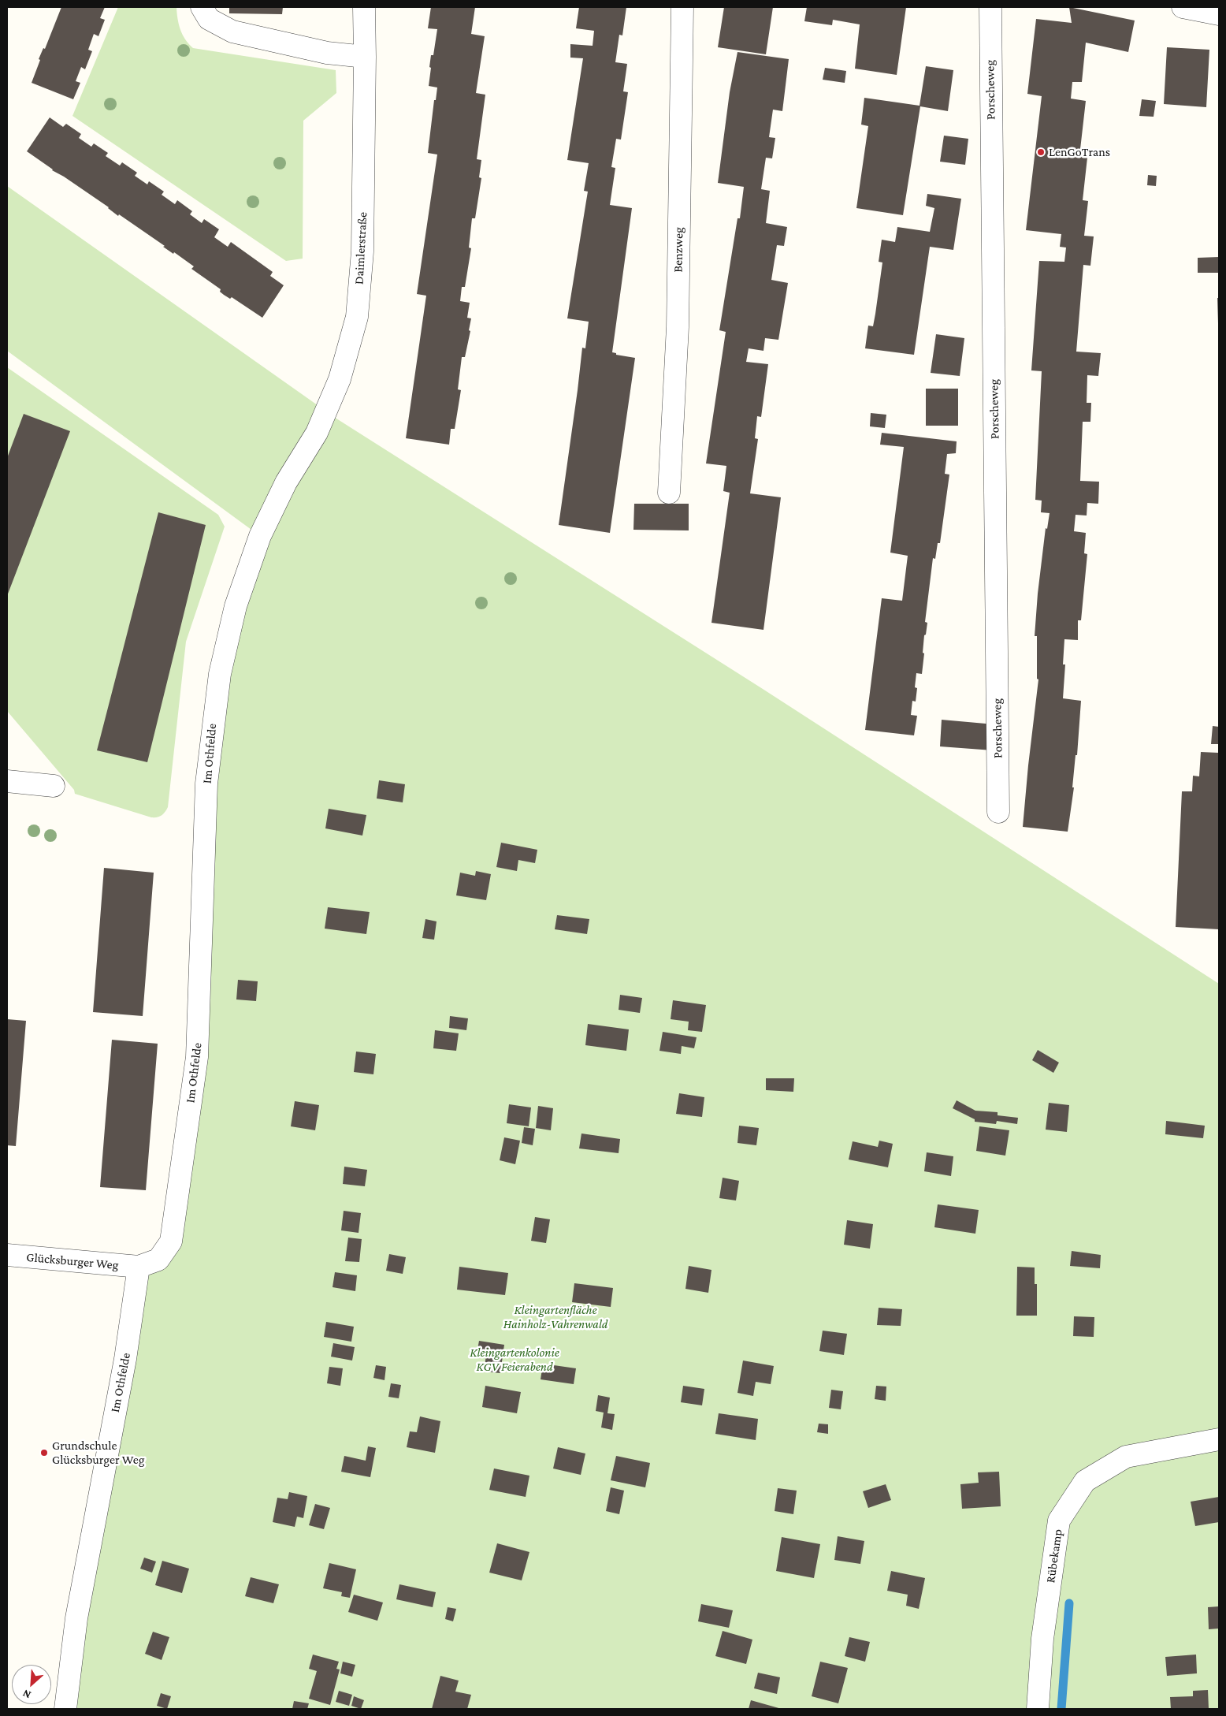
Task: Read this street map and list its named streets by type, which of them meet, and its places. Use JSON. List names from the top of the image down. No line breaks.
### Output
{"streets":{"street":["Porscheweg","Daimlerstraße","Benzweg","Im Othfelde","Glücksburger Weg","Rübekamp"]},"crossings":[["Daimlerstraße","Im Othfelde"],["Im Othfelde","Glücksburger Weg"]],"parks":["Kleingartenfläche Hainholz-Vahrenwald","Kleingartenkolonie KGV Feierabend"],"places":["LenGoTrans","Grundschule Glücksburger Weg"],"north":"bottom left"}
